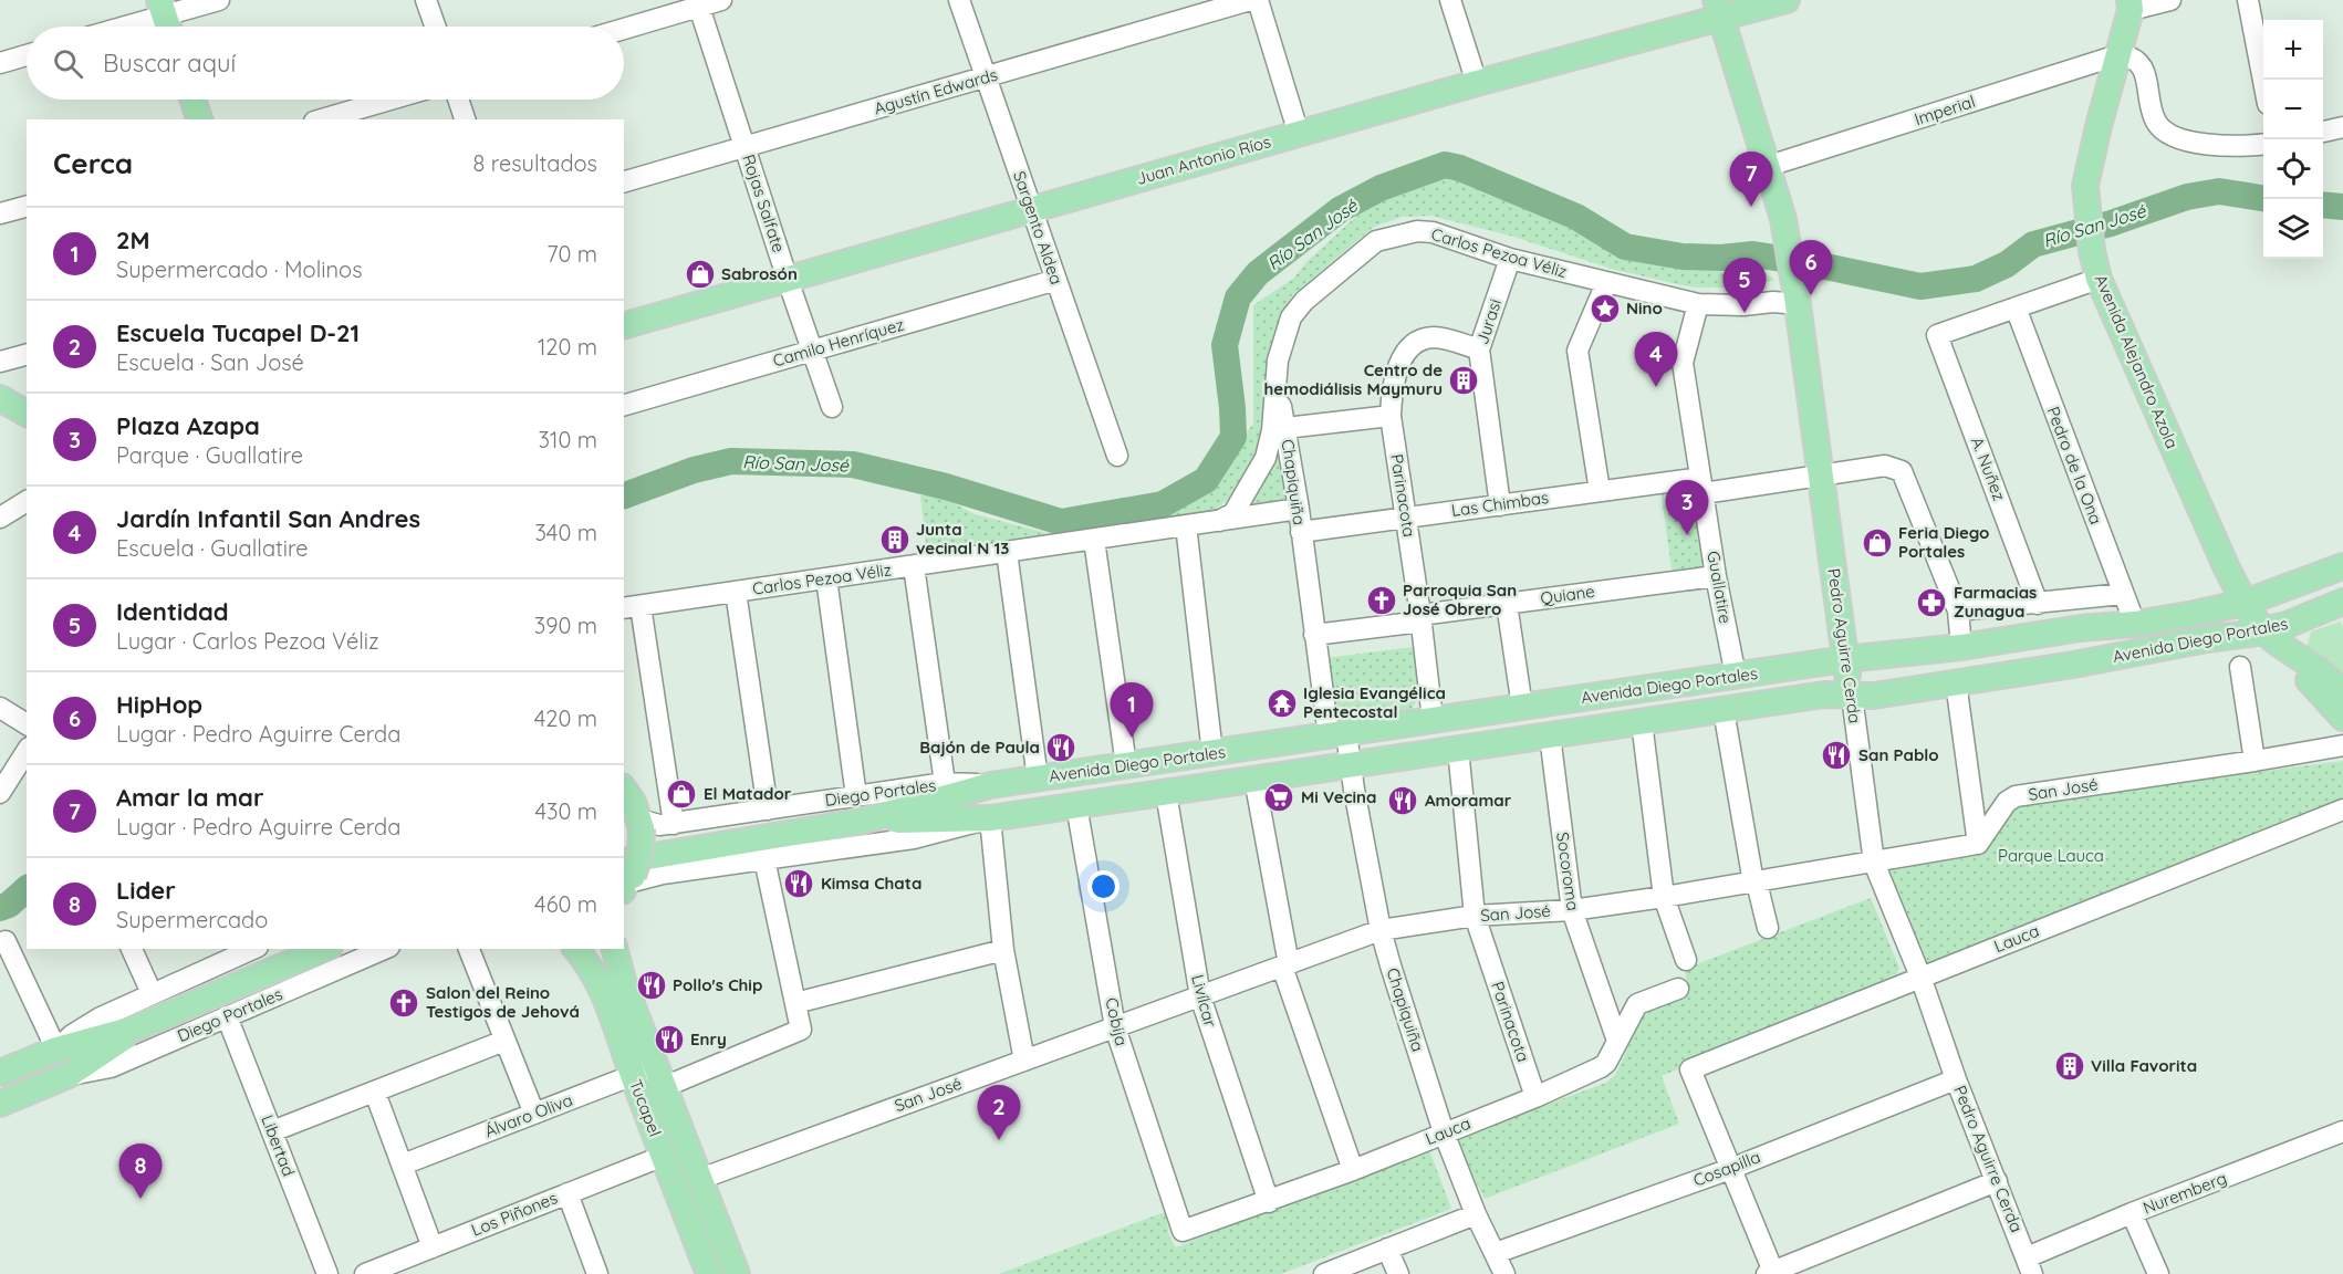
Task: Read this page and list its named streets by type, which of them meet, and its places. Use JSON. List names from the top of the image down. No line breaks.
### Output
{"streets":{"main road":["Juan Antonio Ríos","Avenida Alejandro Azola","Avenida Diego Portales","Pedro Aguirre Cerda","Diego Portales","Tucapel"],"street":["Agustín Edwards","Imperial","Rojas Salfate","Sargento Aldea","Carlos Pezoa Véliz","Jurasi","Camilo Henríquez","Pedro de la Ona","A. Nuñez","Chapiquiña","Parinacota","Las Chimbas","Guallatire","Quiane","San José","Socoroma","Lauca","Livílcar","Cobija","Álvaro Oliva","Libertad","Cosapilla","Nuremberg","Los Piñones"]},"crossings":[["Agustín Edwards","Rojas Salfate"],["Agustín Edwards","Sargento Aldea"],["Imperial","Avenida Alejandro Azola"],["Imperial","Pedro Aguirre Cerda"],["Juan Antonio Ríos","Rojas Salfate"],["Juan Antonio Ríos","Sargento Aldea"],["Juan Antonio Ríos","Pedro Aguirre Cerda"],["Rojas Salfate","Camilo Henríquez"],["Sargento Aldea","Camilo Henríquez"],["Carlos Pezoa Véliz","Jurasi"],["Carlos Pezoa Véliz","Chapiquiña"],["Carlos Pezoa Véliz","Guallatire"],["Carlos Pezoa Véliz","Pedro Aguirre Cerda"],["Jurasi","Parinacota"],["Jurasi","Las Chimbas"],["Avenida Alejandro Azola","Avenida Diego Portales"],["Pedro de la Ona","A. Nuñez"],["Pedro de la Ona","Avenida Diego Portales"],["Chapiquiña","Las Chimbas"],["Chapiquiña","Quiane"],["Chapiquiña","Avenida Diego Portales"],["Chapiquiña","San José"],["Chapiquiña","Lauca"],["Chapiquiña","Cosapilla"],["Parinacota","Las Chimbas"],["Parinacota","Quiane"],["Parinacota","Avenida Diego Portales"],["Parinacota","San José"],["Parinacota","Lauca"],["Las Chimbas","Guallatire"],["Las Chimbas","Pedro Aguirre Cerda"],["Guallatire","Quiane"],["Guallatire","Avenida Diego Portales"],["Avenida Diego Portales","Pedro Aguirre Cerda"],["Avenida Diego Portales","Diego Portales"],["Avenida Diego Portales","Socoroma"],["Avenida Diego Portales","Livílcar"],["Avenida Diego Portales","Cobija"],["Pedro Aguirre Cerda","San José"],["Pedro Aguirre Cerda","Lauca"],["Pedro Aguirre Cerda","Cosapilla"],["Pedro Aguirre Cerda","Nuremberg"],["San José","Socoroma"],["San José","Livílcar"],["San José","Cobija"],["San José","Tucapel"],["Diego Portales","Libertad"],["Socoroma","Lauca"],["Lauca","Livílcar"],["Lauca","Cobija"],["Lauca","Cosapilla"],["Tucapel","Álvaro Oliva"],["Tucapel","Los Piñones"]],"water":["Río San José"],"parks":["Parque Lauca"],"places":{"shop":["Sabrosón","Feria Diego Portales","El Matador"],"place":["Nino"],"building":["Centro de hemodiálisis Maymuru","Junta vecinal N 13","Villa Favorita"],"church":["Parroquia San José Obrero","Salon del Reino Testigos de Jehová"],"pharmacy":["Farmacias Zunagua"],"temple":["Iglesia Evangélica Pentecostal"],"restaurant":["Bajón de Paula","San Pablo","Amoramar","Kimsa Chata","Pollo's Chip","Enry"],"supermarket":["Mi Vecina"]},"page":{"map_buttons":["+","−"],"search":"Buscar aquí","heading":["Cerca","8 resultados"],"pins":["7","6","5","4","3","1","2","8"],"list":[{"mark":"1","name":"2M","note":"Supermercado · Molinos","value":"70 m"},{"mark":"2","name":"Escuela Tucapel D-21","note":"Escuela · San José","value":"120 m"},{"mark":"3","name":"Plaza Azapa","note":"Parque · Guallatire","value":"310 m"},{"mark":"4","name":"Jardín Infantil San Andres","note":"Escuela · Guallatire","value":"340 m"},{"mark":"5","name":"Identidad","note":"Lugar · Carlos Pezoa Véliz","value":"390 m"},{"mark":"6","name":"HipHop","note":"Lugar · Pedro Aguirre Cerda","value":"420 m"},{"mark":"7","name":"Amar la mar","note":"Lugar · Pedro Aguirre Cerda","value":"430 m"},{"mark":"8","name":"Lider","note":"Supermercado","value":"460 m"}]}}
